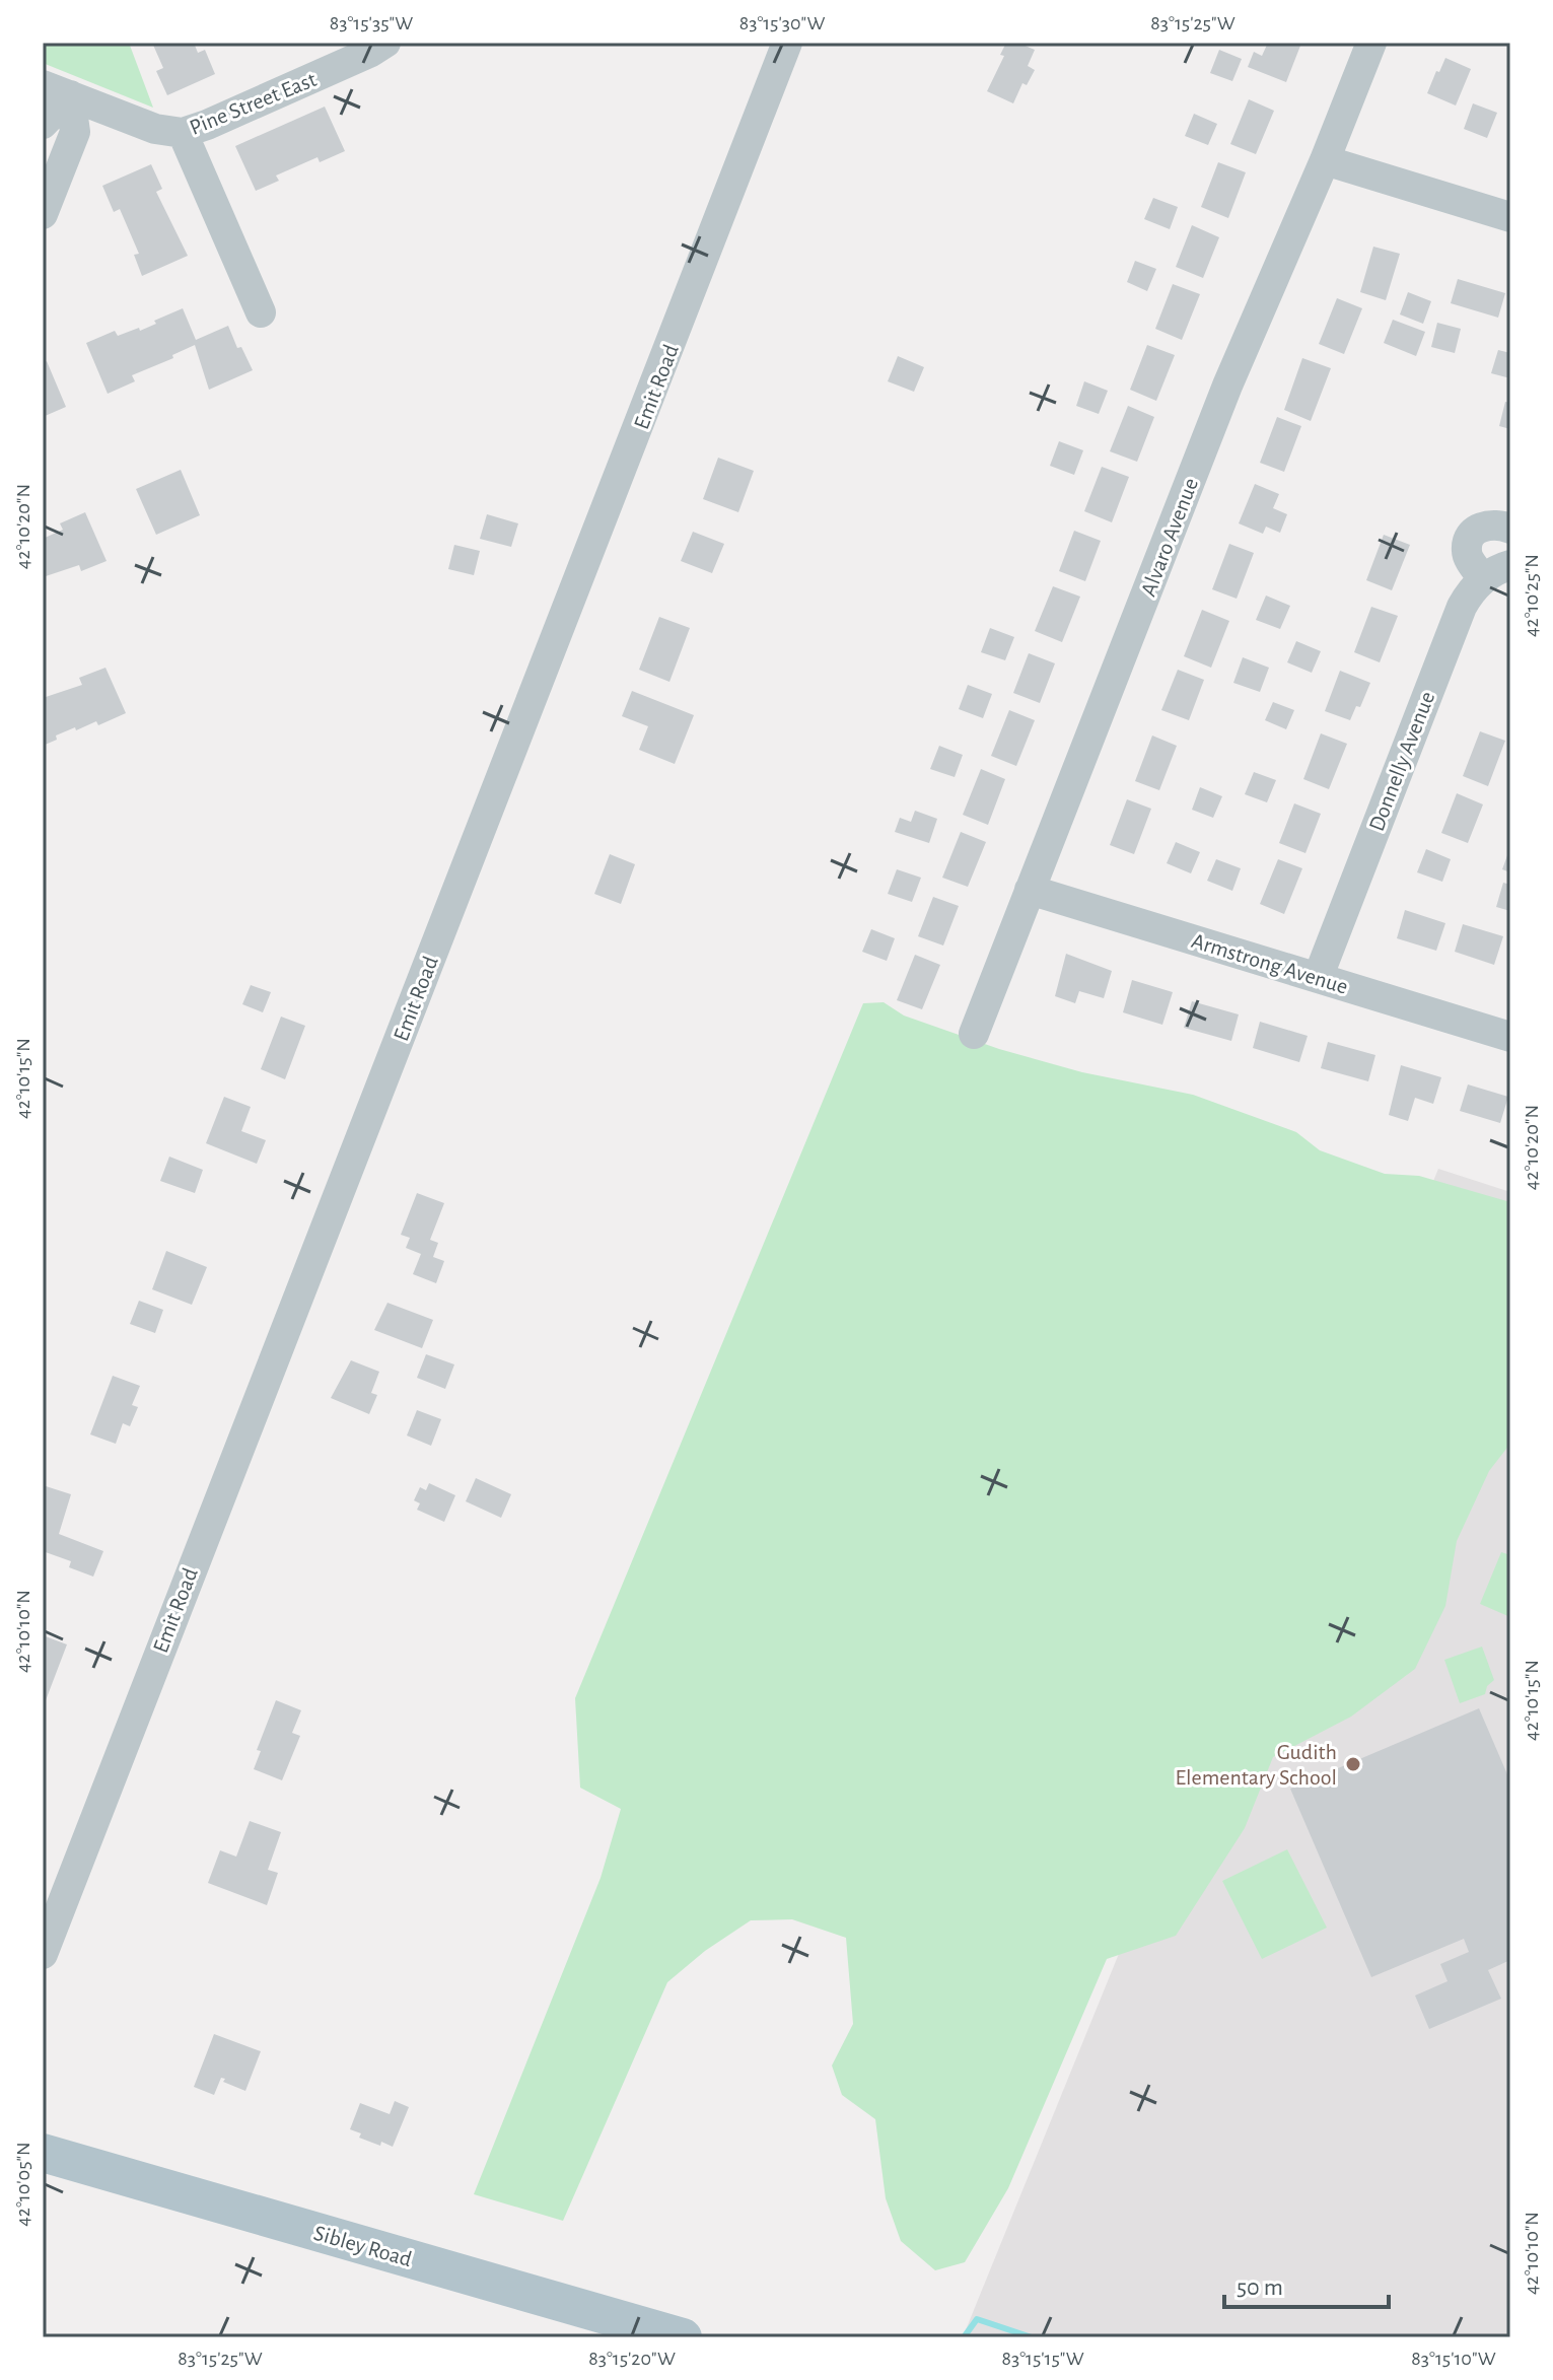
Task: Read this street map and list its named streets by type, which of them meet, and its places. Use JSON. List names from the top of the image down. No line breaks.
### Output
{"streets":{"main road":["Sibley Road"],"street":["Pine Street East","Emit Road","Alvaro Avenue","Donnelly Avenue","Armstrong Avenue"]},"crossings":[["Alvaro Avenue","Armstrong Avenue"],["Donnelly Avenue","Armstrong Avenue"]],"places":["Gudith Elementary School"],"scale_bar":"50 m","coordinates":["83°15'35\"W","83°15'30\"W","83°15'25\"W","42°10'20\"N","42°10'25\"N","42°10'15\"N","42°10'10\"N","42°10'05\"N","83°15'20\"W","83°15'15\"W","83°15'10\"W"]}
